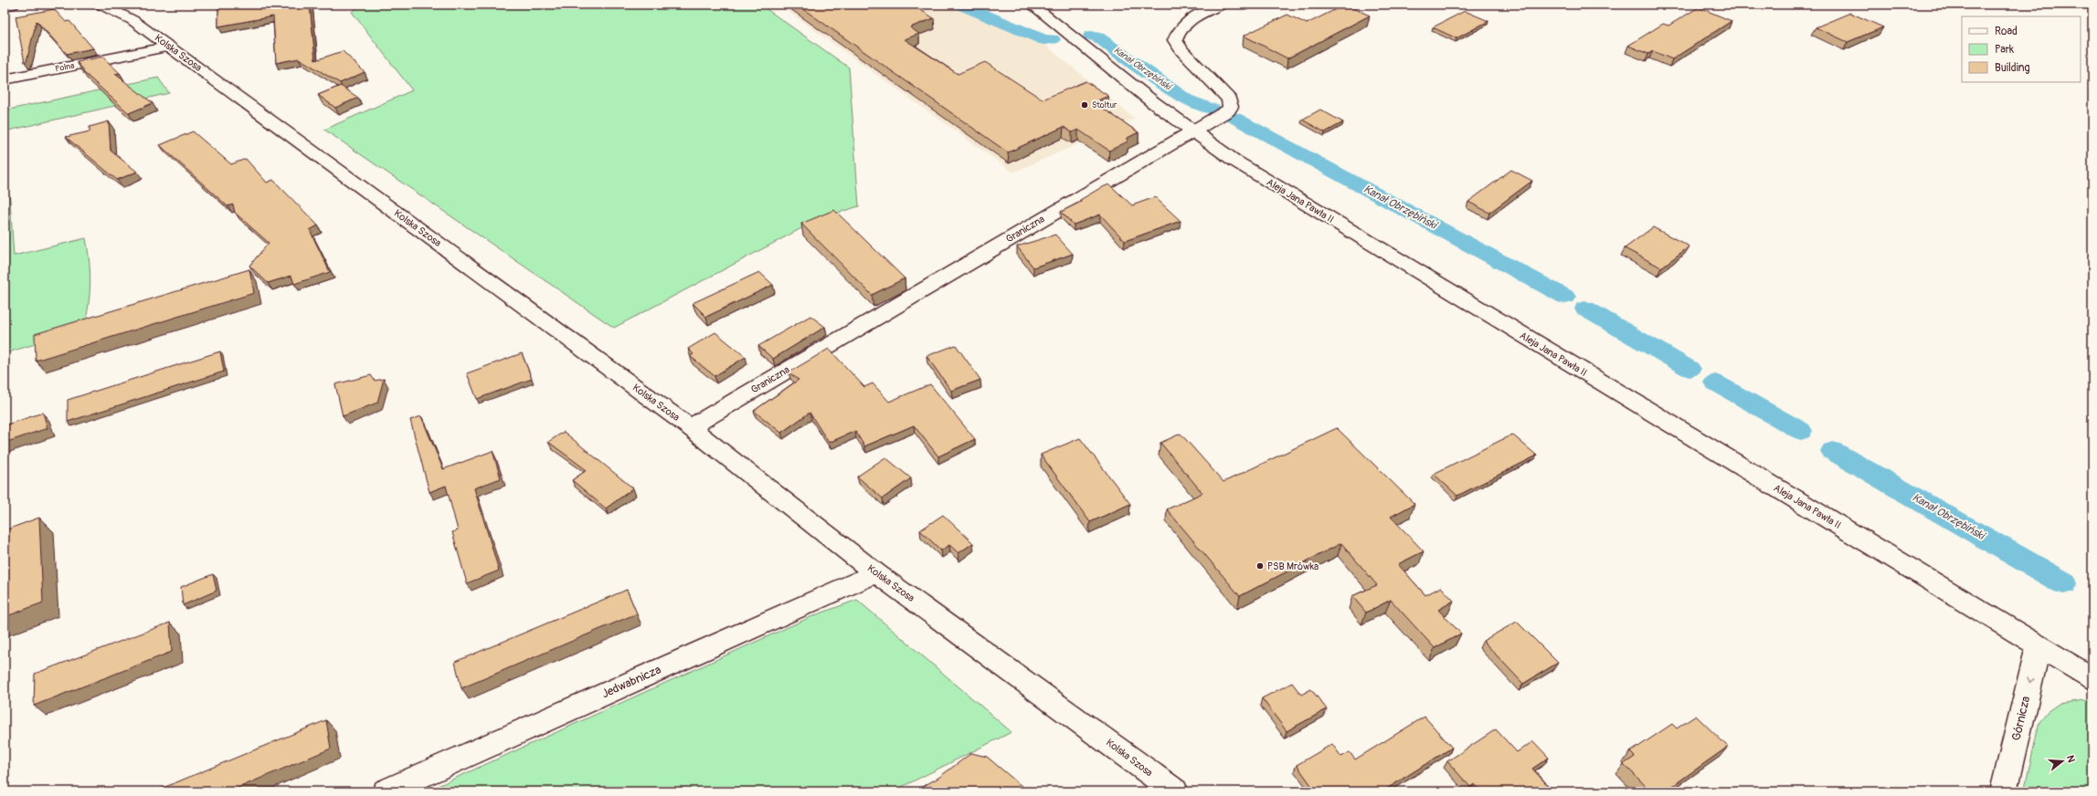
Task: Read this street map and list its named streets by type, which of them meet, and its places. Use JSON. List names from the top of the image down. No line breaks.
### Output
{"streets":{"street":["Kolska Szosa","Polna","Aleja Jana Pawła II","Graniczna","Jedwabnicza","Górnicza"]},"crossings":[["Kolska Szosa","Polna"],["Kolska Szosa","Graniczna"],["Kolska Szosa","Jedwabnicza"],["Aleja Jana Pawła II","Graniczna"],["Aleja Jana Pawła II","Górnicza"]],"one_way":["Górnicza"],"water":["Kanał Obrzębiński"],"places":["Stoltur","PSB Mrówka"],"legend":["Road","Park","Building"],"north":"right"}
